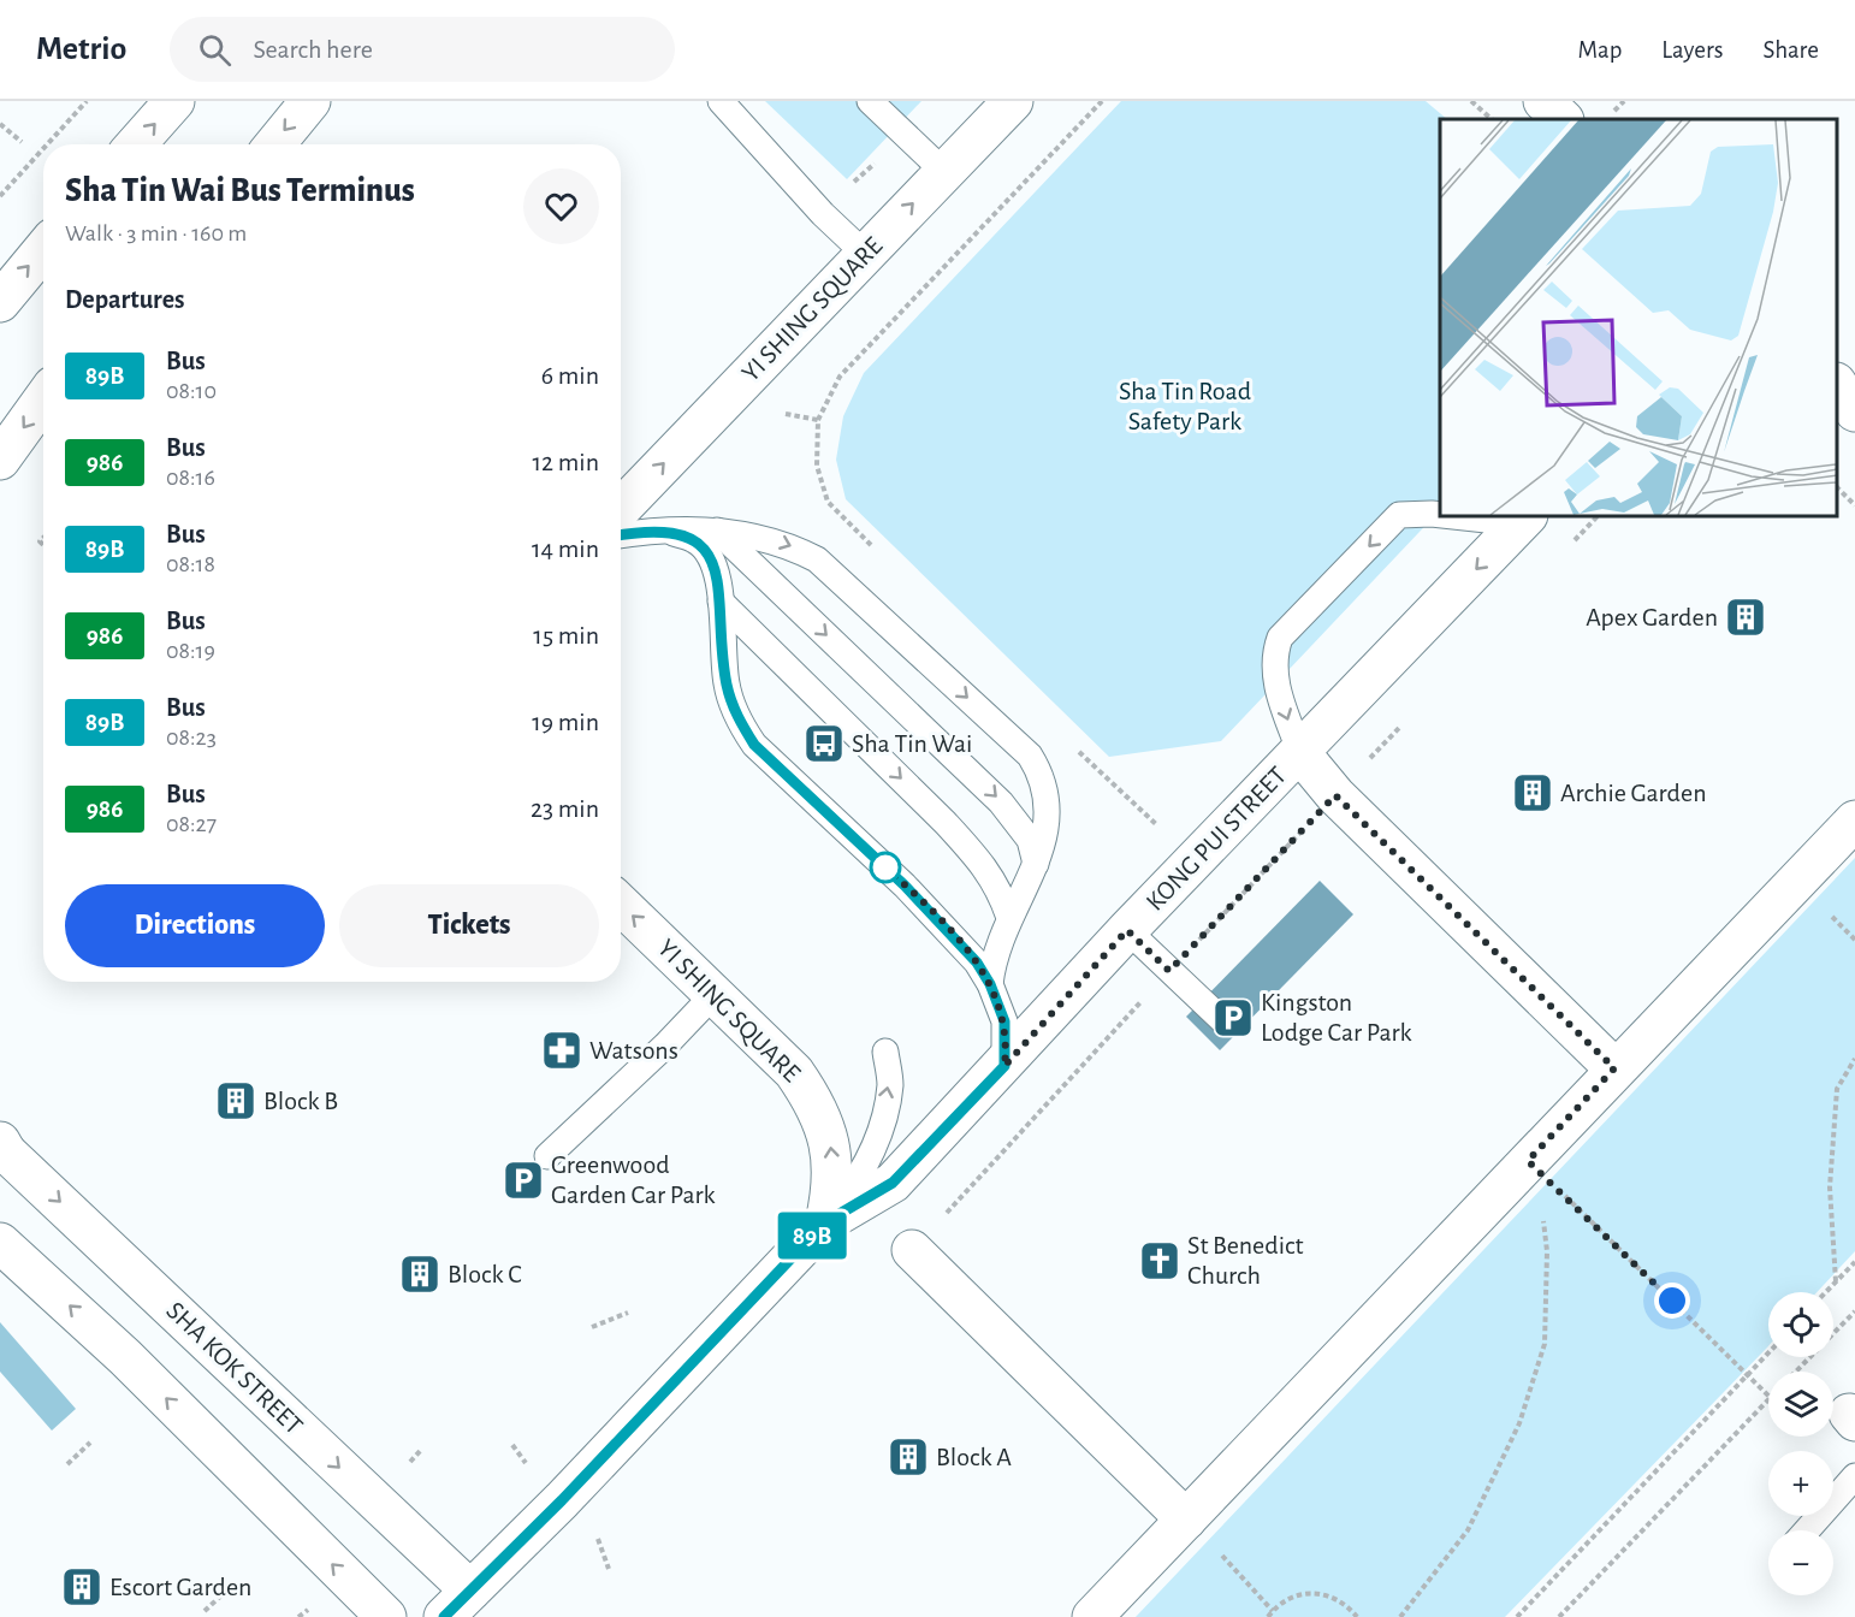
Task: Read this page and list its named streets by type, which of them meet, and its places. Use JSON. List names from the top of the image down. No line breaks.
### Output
{"streets":{"street":["YI SHING SQUARE","KONG PUI STREET","SHA KOK STREET"]},"crossings":[["YI SHING SQUARE","KONG PUI STREET"],["KONG PUI STREET","SHA KOK STREET"]],"parks":["Sha Tin Road Safety Park"],"places":{"building":["Apex Garden","Archie Garden","Block B","Block C","Block A","Escort Garden"],"bus stop":["Sha Tin Wai"],"parking":["Kingston Lodge Car Park","Greenwood Garden Car Park"],"pharmacy":["Watsons"],"church":["St Benedict Church"]},"lines":["bus line 89B"],"page":{"header":"Metrio","search":"Search here","nav":["Map","Layers","Share"],"on_map":"89B","heading":[["Sha Tin Wai Bus Terminus","Walk · 3 min · 160 m"],"Departures"],"list":[{"mark":"89B","name":"Bus","note":"08:10","value":"6 min"},{"mark":"986","name":"Bus","note":"08:16","value":"12 min"},{"mark":"89B","name":"Bus","note":"08:18","value":"14 min"},{"mark":"986","name":"Bus","note":"08:19","value":"15 min"},{"mark":"89B","name":"Bus","note":"08:23","value":"19 min"},{"mark":"986","name":"Bus","note":"08:27","value":"23 min"}],"buttons":["Directions","Tickets"],"map_buttons":["+","−"]}}
